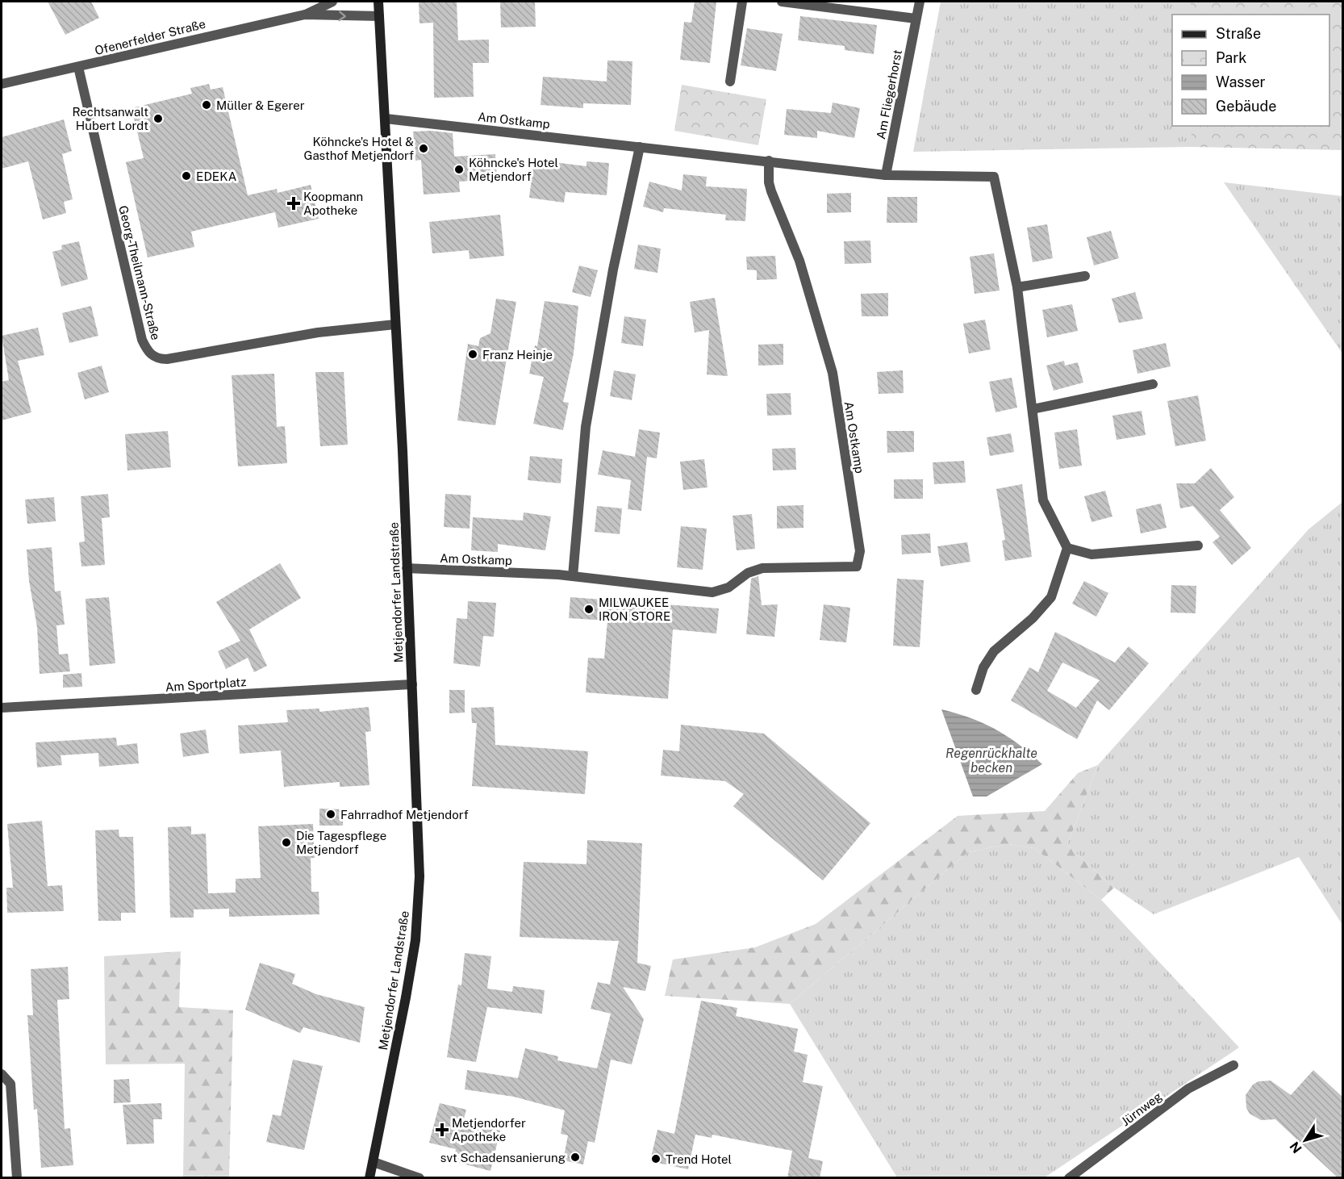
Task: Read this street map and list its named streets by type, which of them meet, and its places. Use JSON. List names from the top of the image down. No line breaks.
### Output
{"streets":{"main road":["Metjendorfer Landstraße"],"street":["Ofenerfelder Straße","Am Fliegerhorst","Am Ostkamp","Georg-Theilmann-Straße","Am Sportplatz","Jürnweg"]},"crossings":[["Ofenerfelder Straße","Georg-Theilmann-Straße"],["Ofenerfelder Straße","Metjendorfer Landstraße"],["Am Ostkamp","Metjendorfer Landstraße"],["Georg-Theilmann-Straße","Metjendorfer Landstraße"],["Metjendorfer Landstraße","Am Sportplatz"]],"water":["Regenrückhalte becken"],"places":{"other":["Müller & Egerer","Rechtsanwalt Hubert Lordt","Köhncke's Hotel & Gasthof Metjendorf","Köhncke's Hotel Metjendorf","EDEKA","Franz Heinje","MILWAUKEE IRON STORE","Fahrradhof Metjendorf","Die Tagespflege Metjendorf","svt Schadensanierung","Trend Hotel"],"health":["Koopmann Apotheke","Metjendorfer Apotheke"]},"legend":["Straße","Park","Wasser","Gebäude"],"north":"bottom left"}
